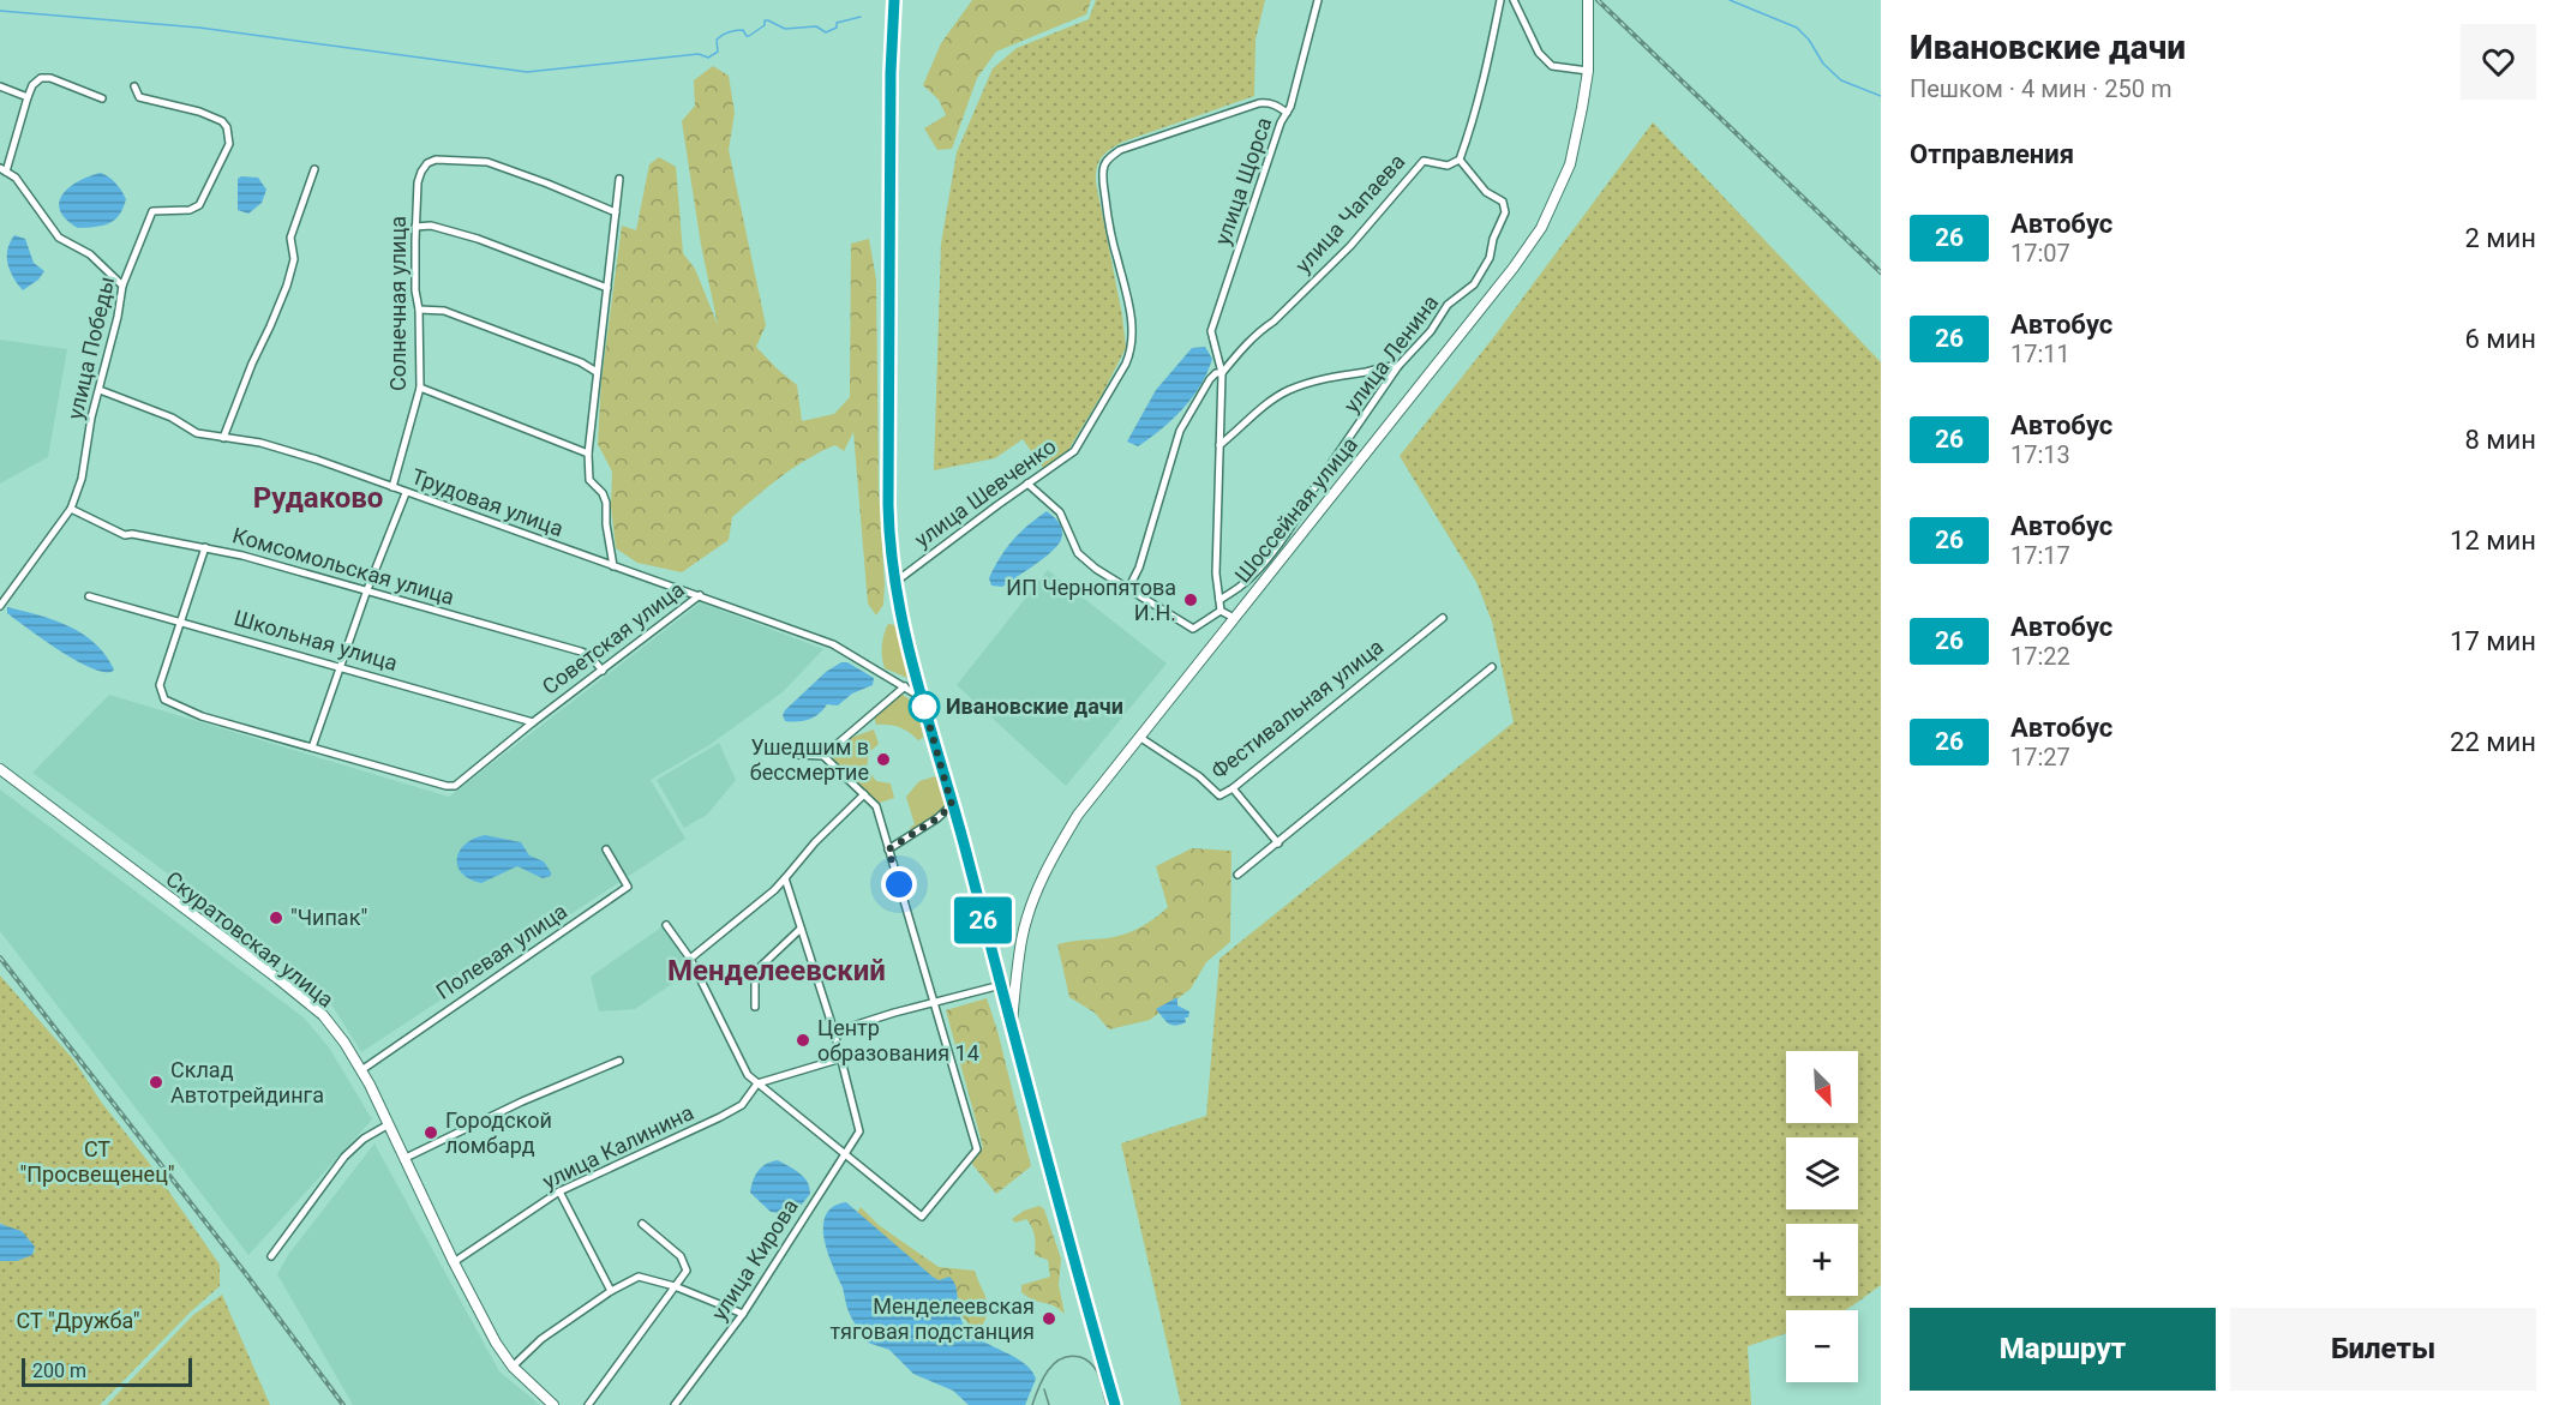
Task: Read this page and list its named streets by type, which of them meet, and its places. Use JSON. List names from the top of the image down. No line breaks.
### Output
{"streets":{"main road":["Шоссейная улица","Скуратовская улица"],"street":["улица Щорса","улица Чапаева","Солнечная улица","улица Победы","улица Ленина","улица Шевченко","Трудовая улица","Комсомольская улица","Советская улица","Школьная улица","Фестивальная улица","Полевая улица","улица Калинина","улица Кирова"]},"crossings":[["улица Щорса","улица Чапаева"],["улица Щорса","улица Шевченко"],["улица Чапаева","улица Ленина"],["Солнечная улица","Трудовая улица"],["улица Победы","Трудовая улица"],["улица Победы","Комсомольская улица"],["Трудовая улица","Советская улица"],["Шоссейная улица","Фестивальная улица"],["Комсомольская улица","Советская улица"],["Советская улица","Школьная улица"],["Скуратовская улица","Полевая улица"],["Скуратовская улица","улица Калинина"]],"districts":["Рудаково","Менделеевский"],"parks":["СТ \"Просвещенец\"","СТ \"Дружба\""],"places":["ИП Чернопятова И.Н.","Ивановские дачи","Ушедшим в бессмертие","\"Чипак\"","Центр образования 14","Склад Автотрейдинга","Городской ломбард","Менделеевская тяговая подстанция"],"lines":["bus line 26"],"scale_bar":"200 m","north":"bottom right","page":{"on_map":"26","heading":[["Ивановские дачи","Пешком · 4 мин · 250 m"],"Отправления"],"list":[{"mark":"26","name":"Автобус","note":"17:07","value":"2 мин"},{"mark":"26","name":"Автобус","note":"17:11","value":"6 мин"},{"mark":"26","name":"Автобус","note":"17:13","value":"8 мин"},{"mark":"26","name":"Автобус","note":"17:17","value":"12 мин"},{"mark":"26","name":"Автобус","note":"17:22","value":"17 мин"},{"mark":"26","name":"Автобус","note":"17:27","value":"22 мин"}],"map_buttons":["+","−"],"buttons":["Маршрут","Билеты"],"scale":"200 m"}}
